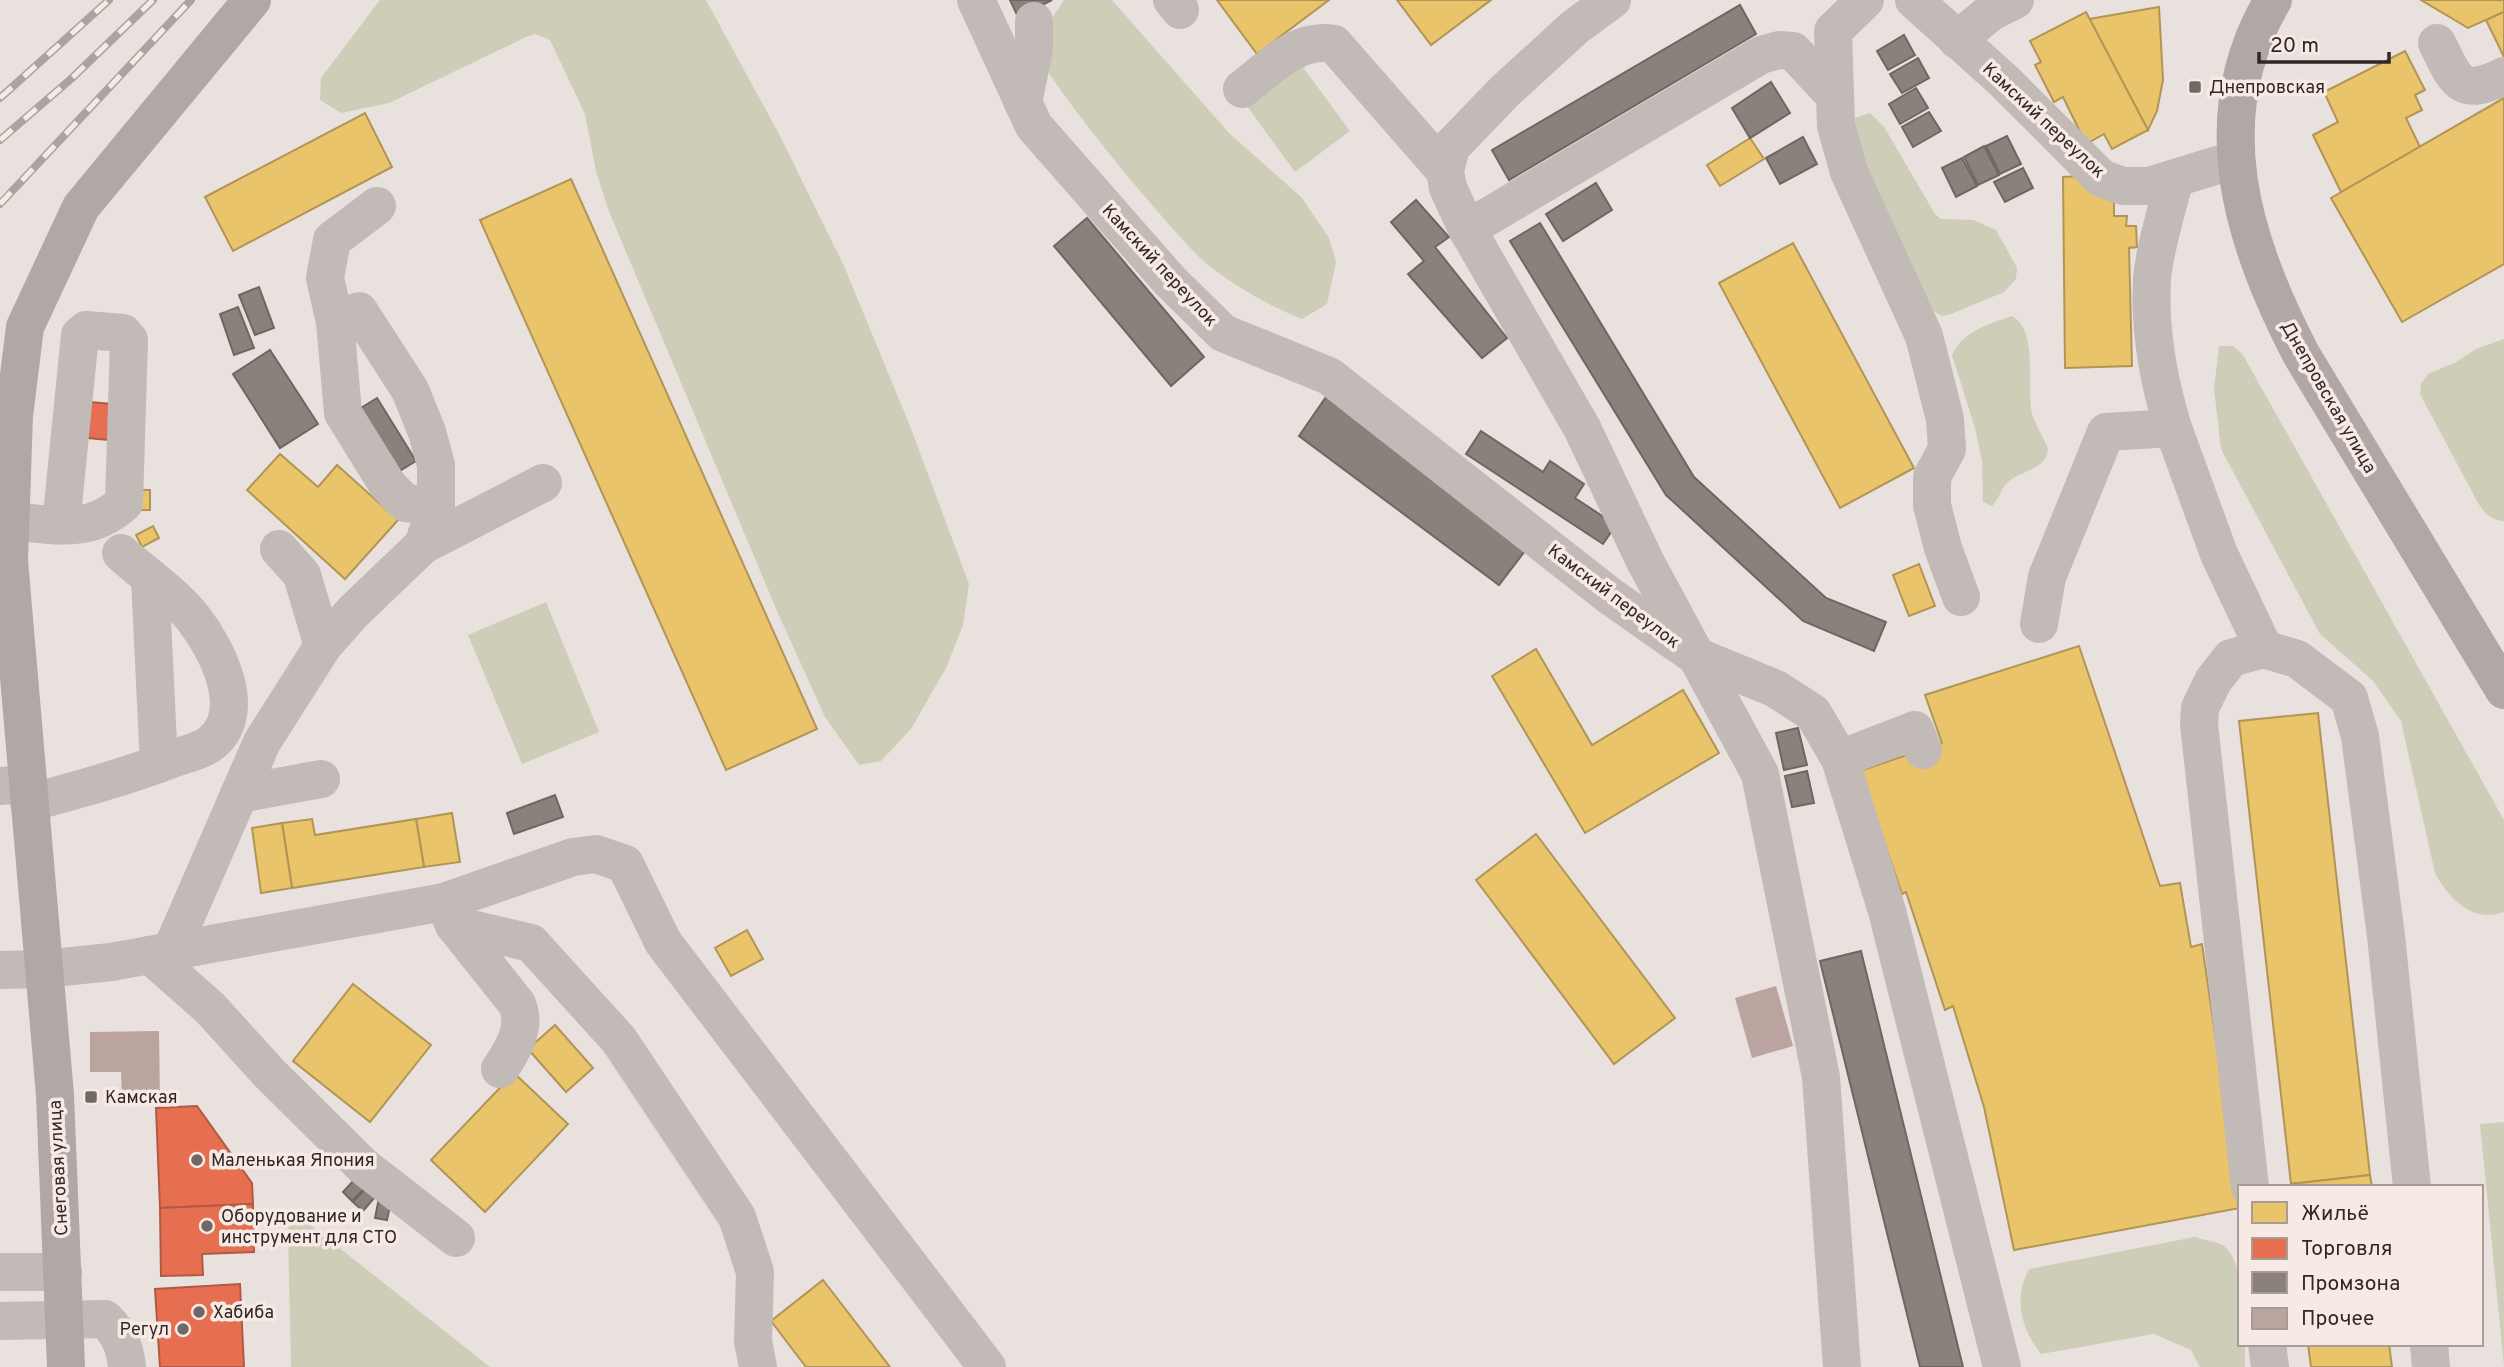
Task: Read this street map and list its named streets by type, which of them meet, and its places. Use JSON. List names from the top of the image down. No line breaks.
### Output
{"streets":{"main road":["Днепровская улица","Снеговая улица"],"lane":["Камский переулок"]},"crossings":[["Камский переулок","Днепровская улица"]],"places":{"transit":["Днепровская","Камская"],"other":["Маленькая Япония","Оборудование и инструмент для СТО","Хабиба","Регул"]},"legend":["Жильё","Торговля","Промзона","Прочее"],"scale_bar":"20 m"}
